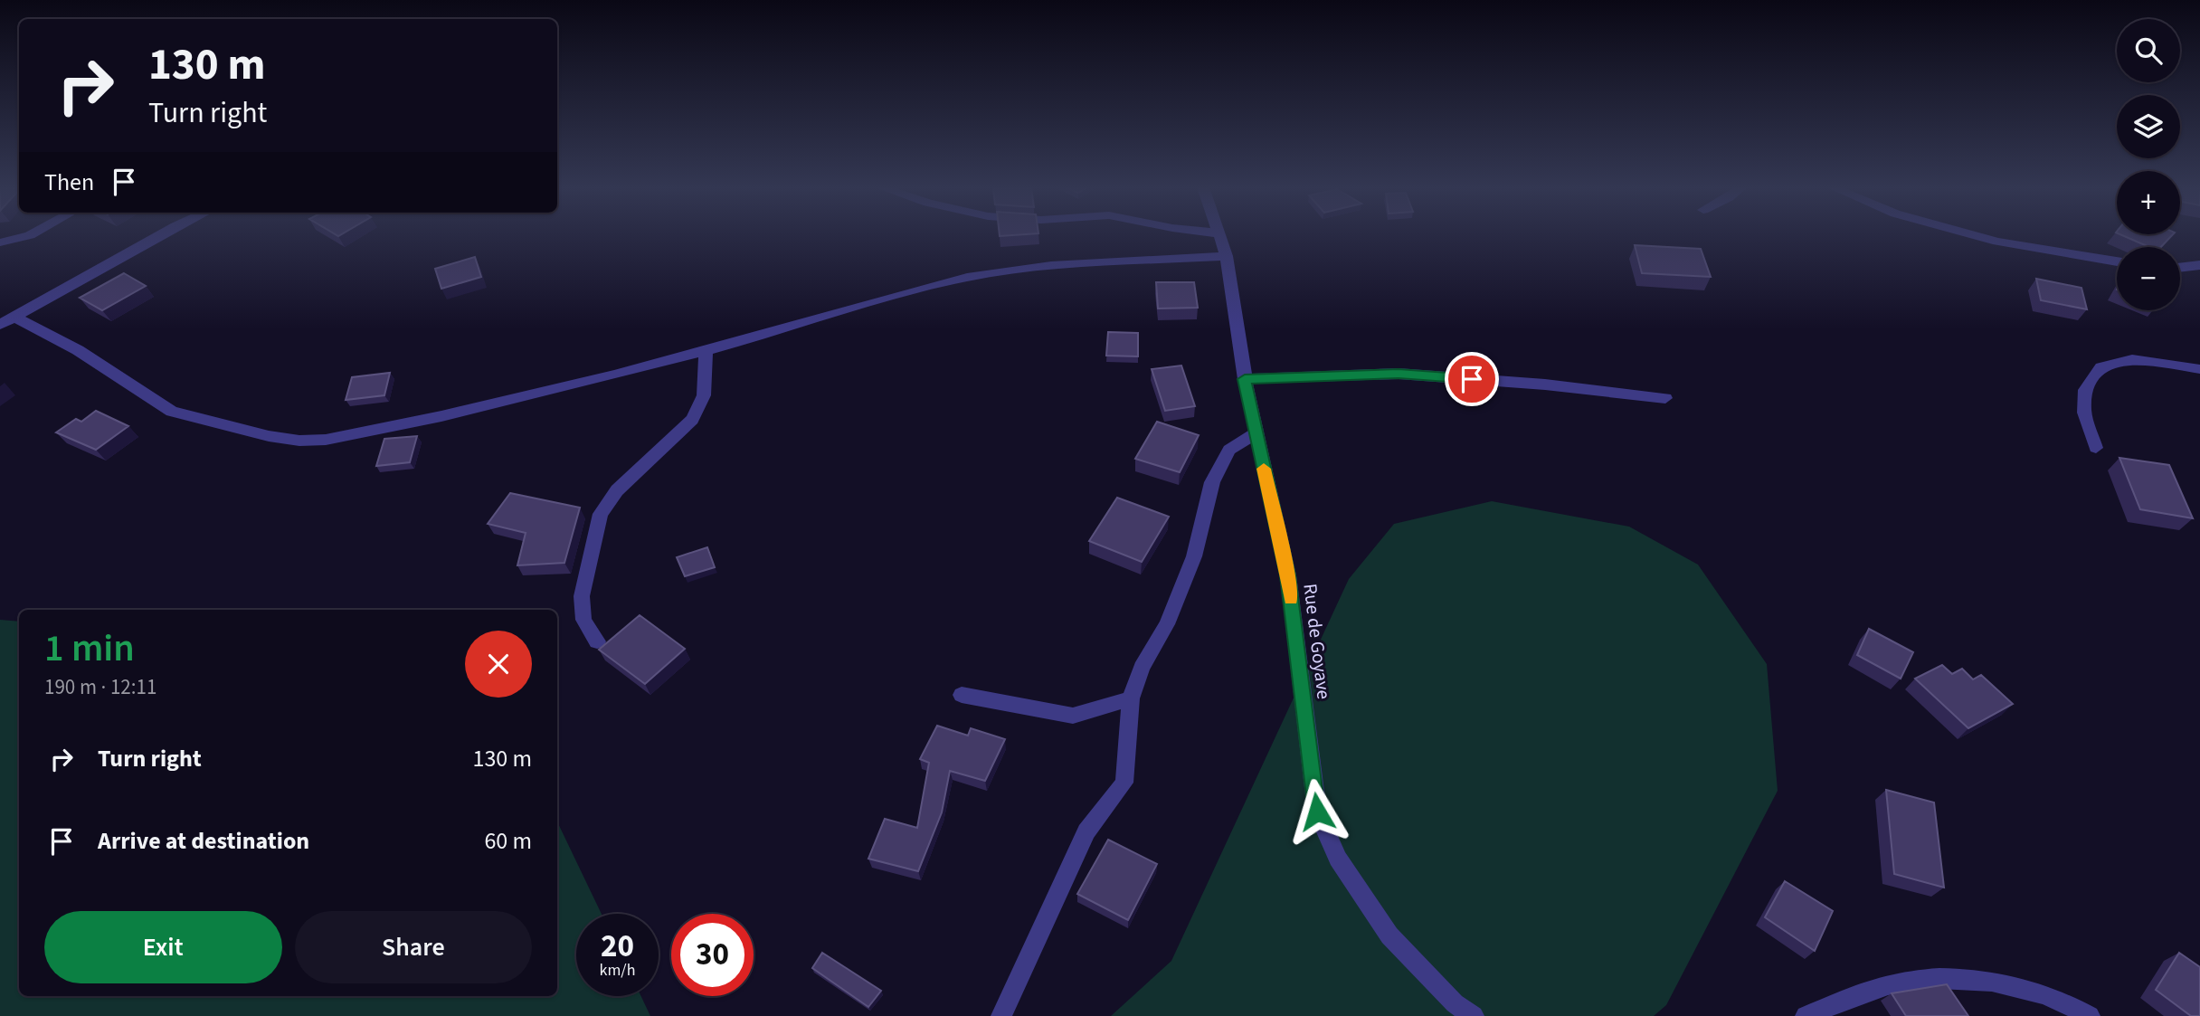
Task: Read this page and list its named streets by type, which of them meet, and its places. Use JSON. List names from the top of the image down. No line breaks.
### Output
{"streets":{"street":["Rue de Goyave"]},"page":{"map_buttons":["+","−"],"turn":["130 m","Turn right"],"then":"Then","heading":["1 min","190 m · 12:11"],"list":[{"name":"Turn right","value":"130 m"},{"name":"Arrive at destination","value":"60 m"}],"buttons":["Exit","Share"],"speed":"20 km/h","limit":"30"}}
